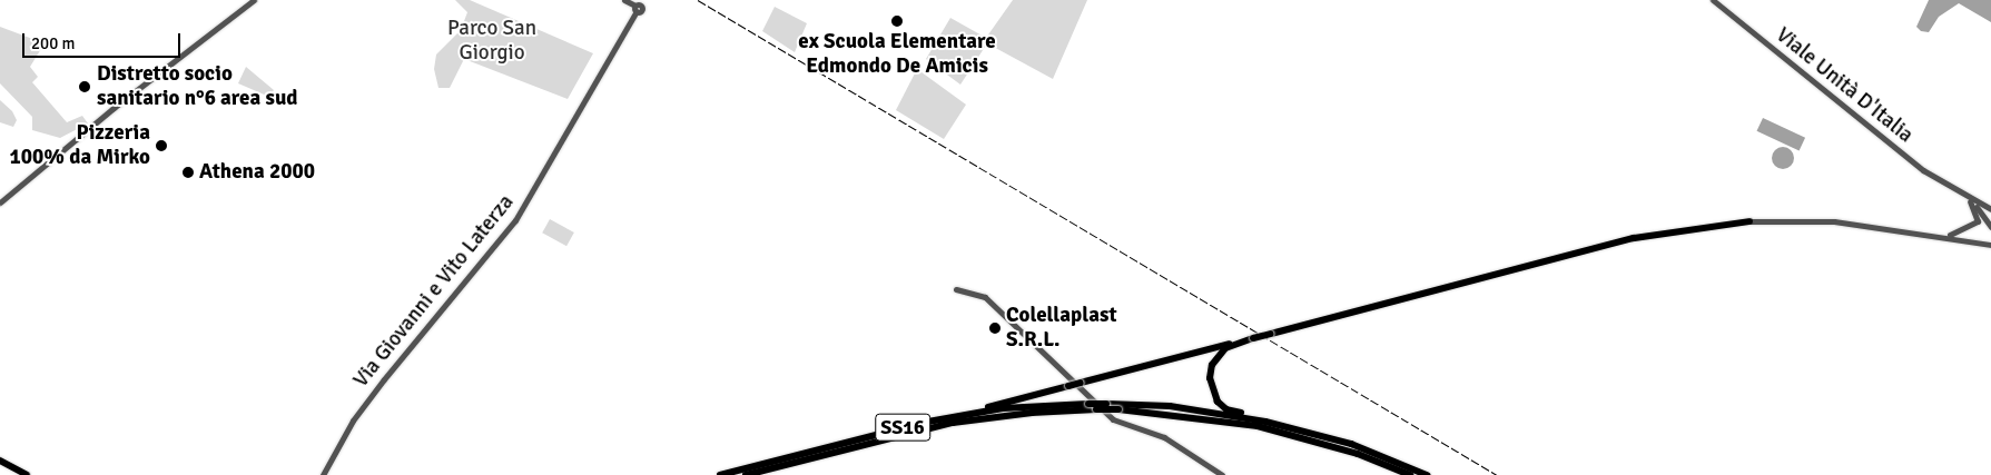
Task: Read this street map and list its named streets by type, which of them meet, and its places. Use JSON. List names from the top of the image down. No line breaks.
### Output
{"streets":{"highway":["SS16"],"street":["Viale Unità D'Italia","Via Giovanni e Vito Laterza"]},"parks":["Parco San Giorgio"],"places":["ex Scuola Elementare Edmondo De Amicis","Distretto socio sanitario n°6 area sud","Pizzeria 100% da Mirko","Athena 2000","Colellaplast S.R.L."],"scale_bar":"200 m"}
